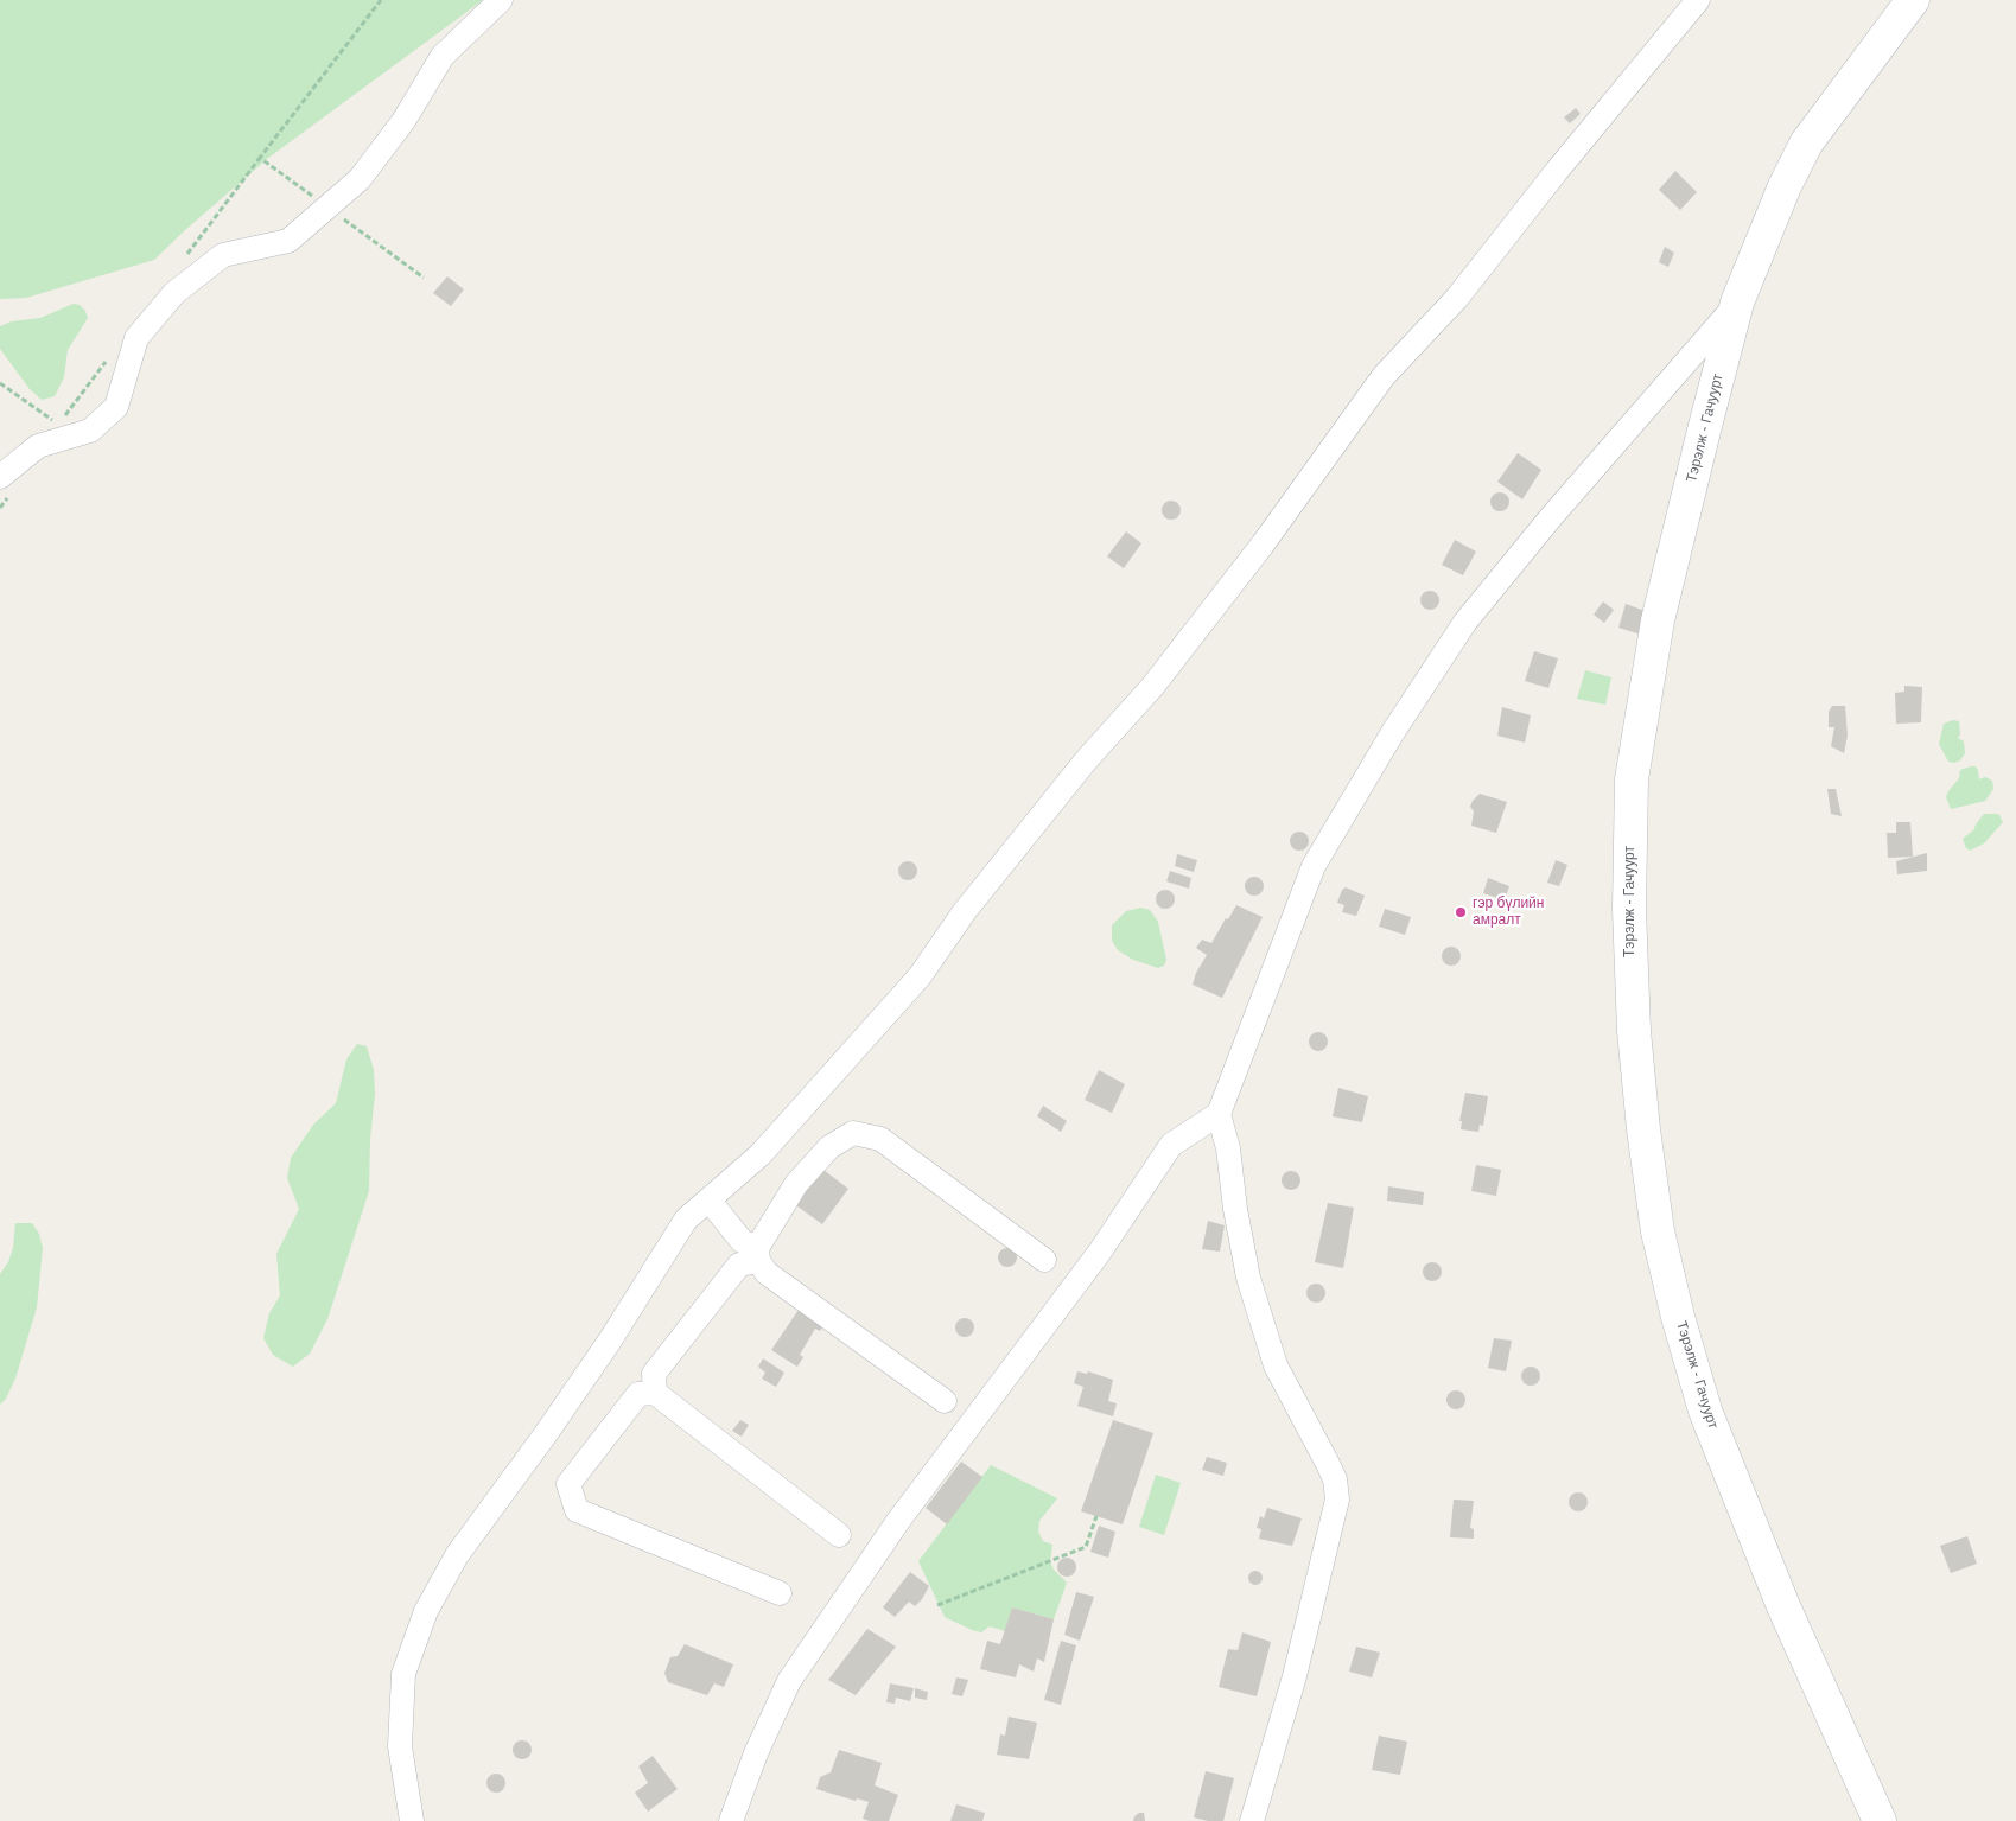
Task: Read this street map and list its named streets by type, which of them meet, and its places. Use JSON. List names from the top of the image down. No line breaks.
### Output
{"streets":{"main road":["Тэрэлж - Гачуурт"]},"places":["гэр бүлийн амралт"]}
